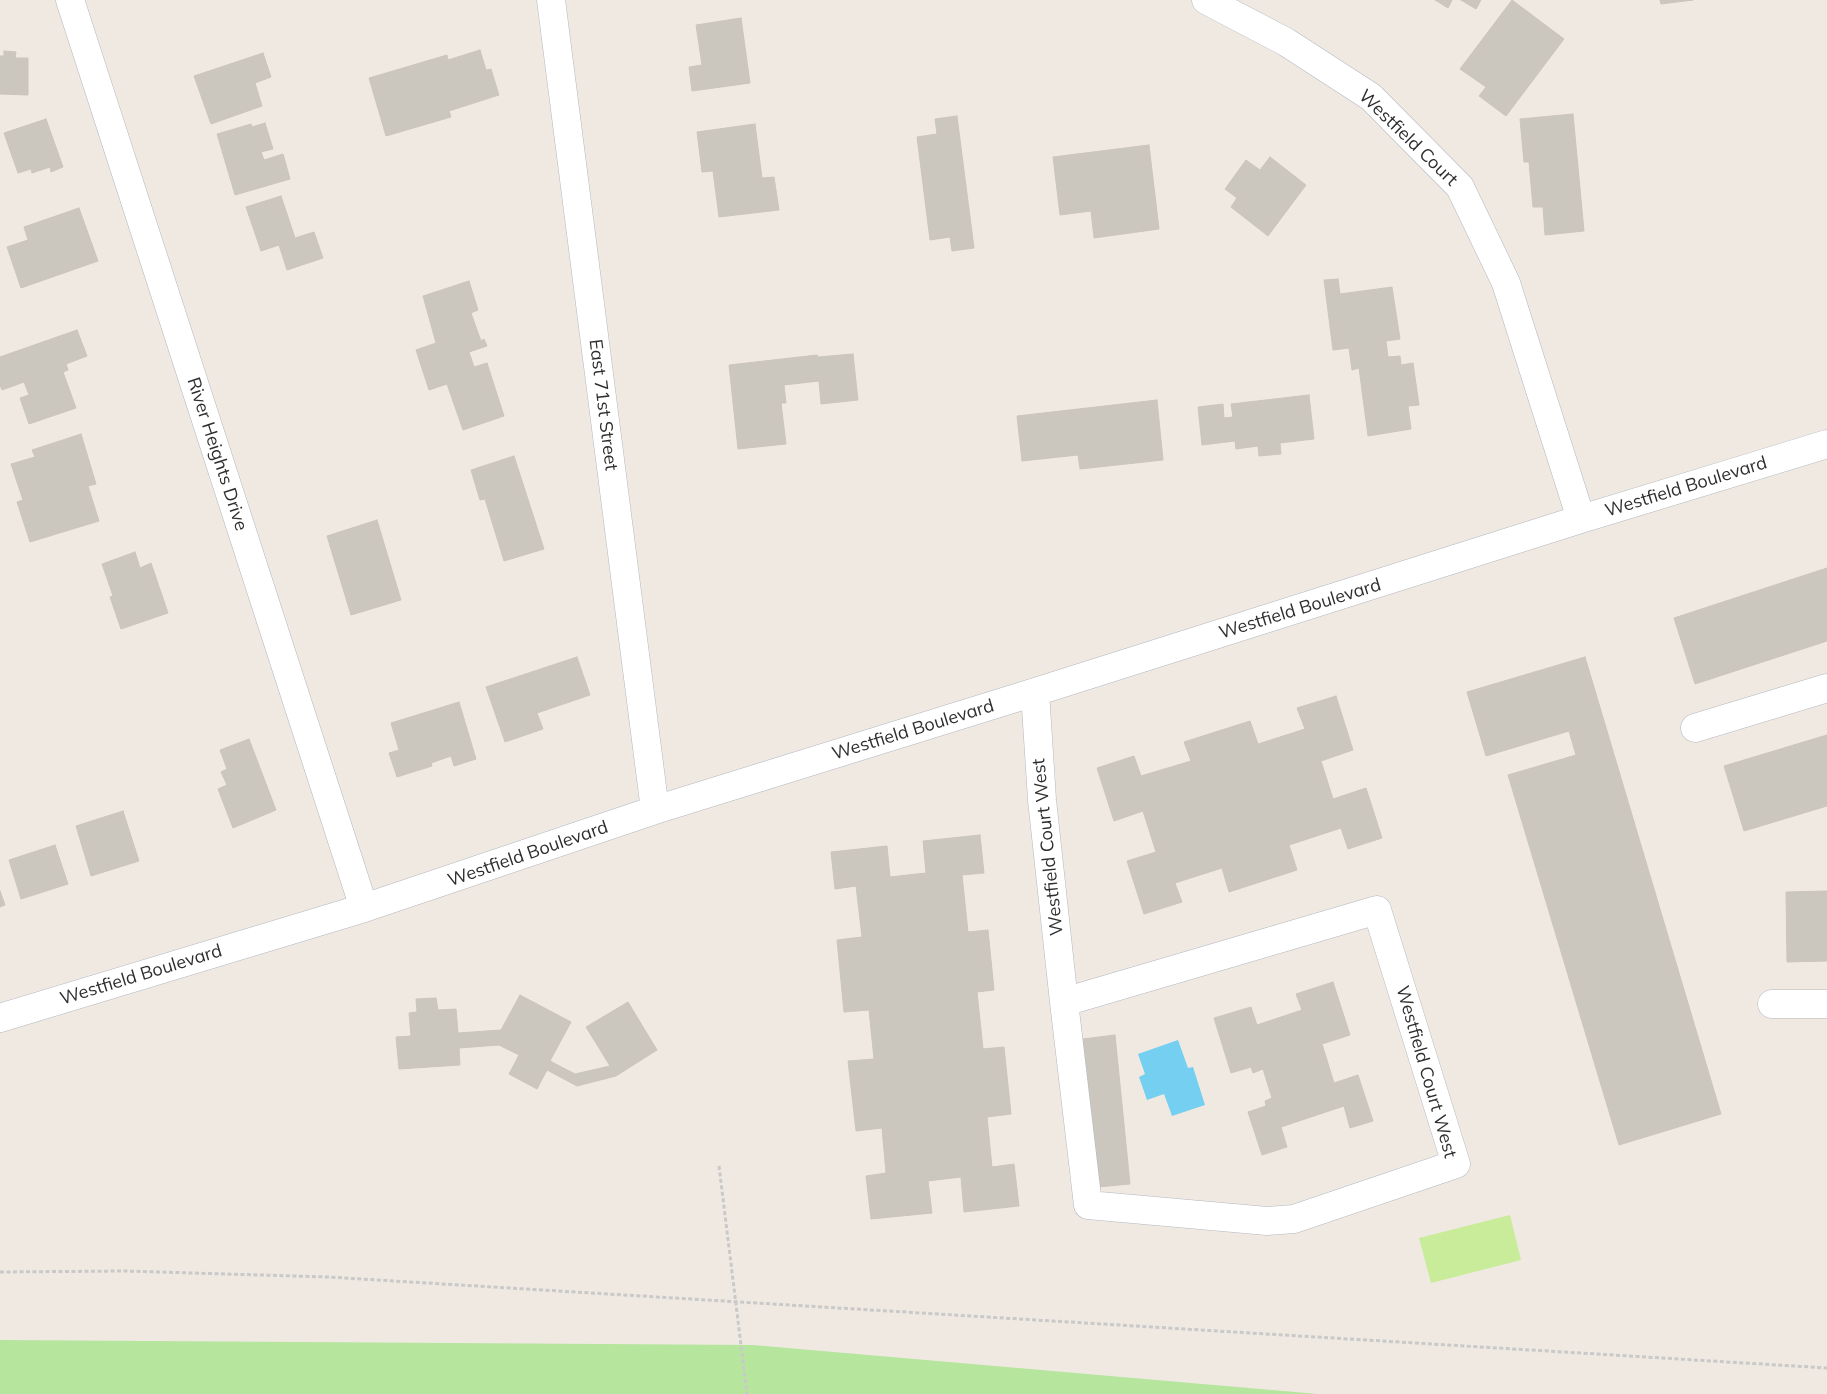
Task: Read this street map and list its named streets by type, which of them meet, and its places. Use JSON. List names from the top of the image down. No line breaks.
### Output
{"streets":{"street":["Westfield Court","East 71st Street","River Heights Drive","Westfield Boulevard","Westfield Court West"]},"crossings":[["Westfield Court","Westfield Boulevard"],["East 71st Street","Westfield Boulevard"],["River Heights Drive","Westfield Boulevard"],["Westfield Boulevard","Westfield Court West"]]}
